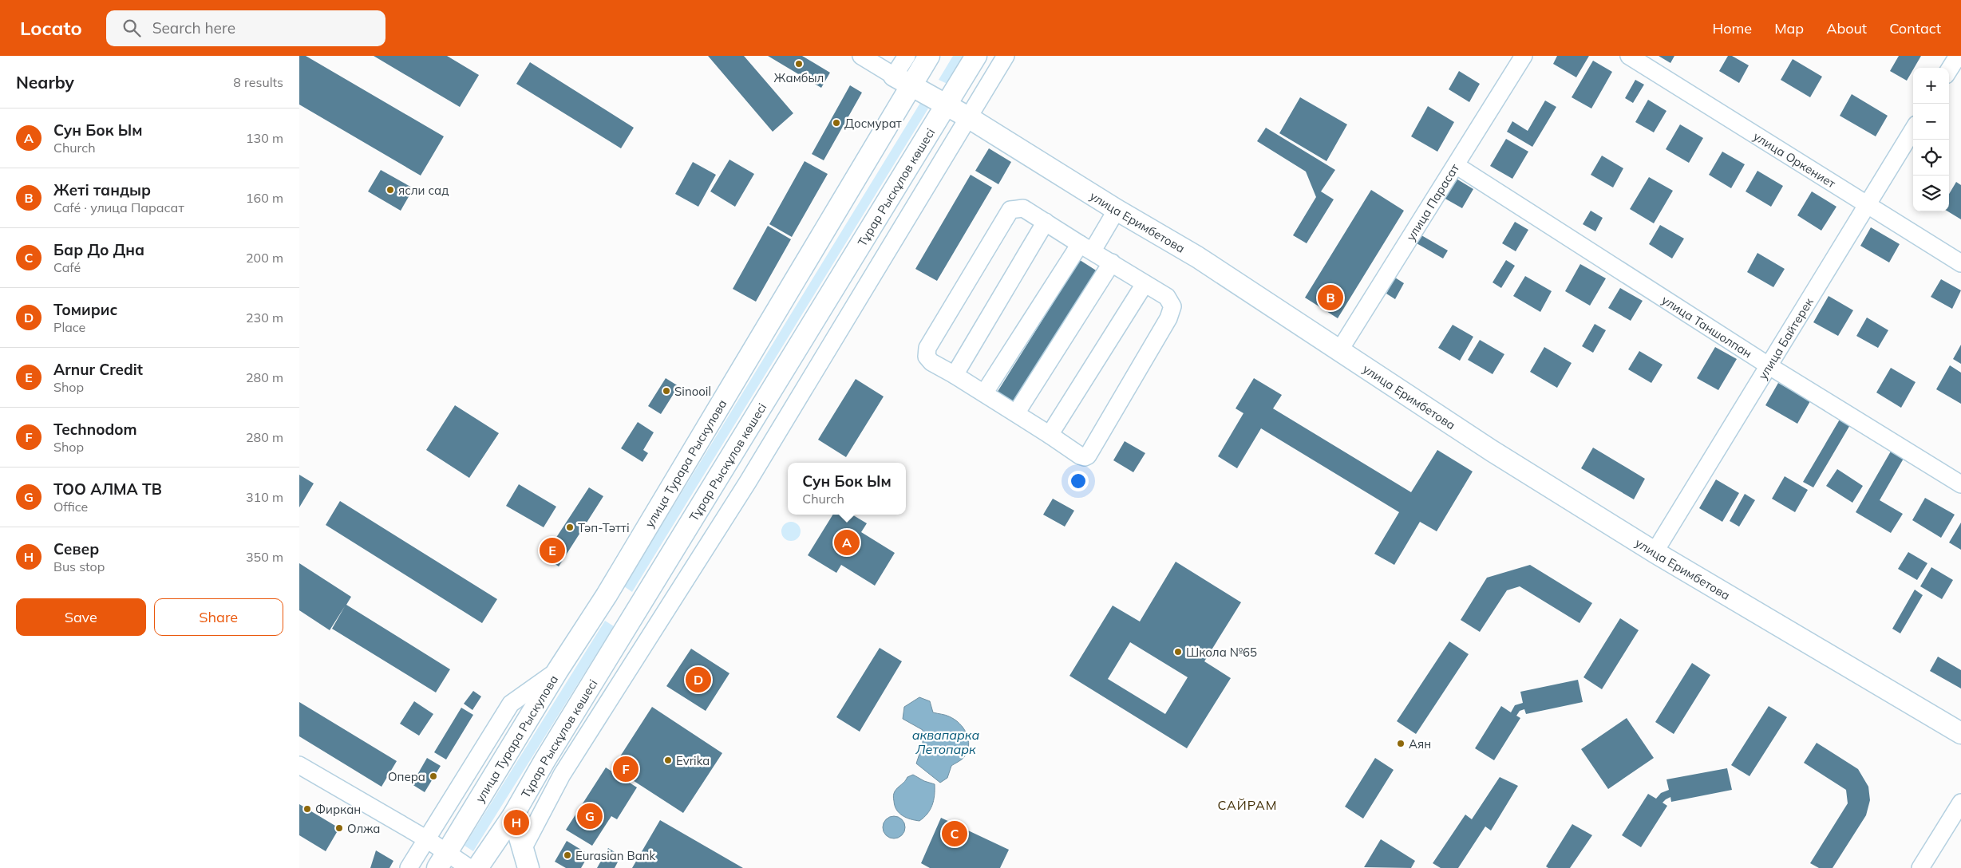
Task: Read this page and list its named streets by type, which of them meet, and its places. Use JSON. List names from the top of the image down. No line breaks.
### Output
{"streets":{"main road":["Тұрар Рыскұлов көшесі","улица Еримбетова","улица Турара Рыскулова"],"street":["улица Оркениет","улица Парасат","улица Таншолпан","улица Байтерек"]},"crossings":[["улица Оркениет","улица Байтерек"],["Тұрар Рыскұлов көшесі","улица Еримбетова"],["улица Парасат","улица Еримбетова"],["улица Парасат","улица Таншолпан"],["улица Еримбетова","улица Байтерек"],["улица Еримбетова","улица Турара Рыскулова"],["улица Таншолпан","улица Байтерек"]],"districts":["САЙРАМ"],"water":["аквапарка Летопарк"],"places":["Жамбыл","Досмурат","ясли сад","Sinooil","Тәп-Тәтті","Школа №65","Аян","Evrika","Опера","Фиркан","Олжа","Eurasian Bank"],"page":{"header":"Locato","search":"Search here","nav":["Home","Map","About","Contact"],"heading":["Nearby","8 results"],"map_buttons":["+","−"],"list":[{"mark":"A","name":"Сун Бок Ым","note":"Church","value":"130 m"},{"mark":"B","name":"Жеті тандыр","note":"Café · улица Парасат","value":"160 m"},{"mark":"C","name":"Бар До Дна","note":"Café","value":"200 m"},{"mark":"D","name":"Томирис","note":"Place","value":"230 m"},{"mark":"E","name":"Arnur Credit","note":"Shop","value":"280 m"},{"mark":"F","name":"Technodom","note":"Shop","value":"280 m"},{"mark":"G","name":"ТОО АЛМА ТВ","note":"Office","value":"310 m"},{"mark":"H","name":"Север","note":"Bus stop","value":"350 m"}],"pins":["B","A","E","D","F","G","H","C"],"popup":["Сун Бок Ым","Church"],"buttons":["Save","Share"]}}
